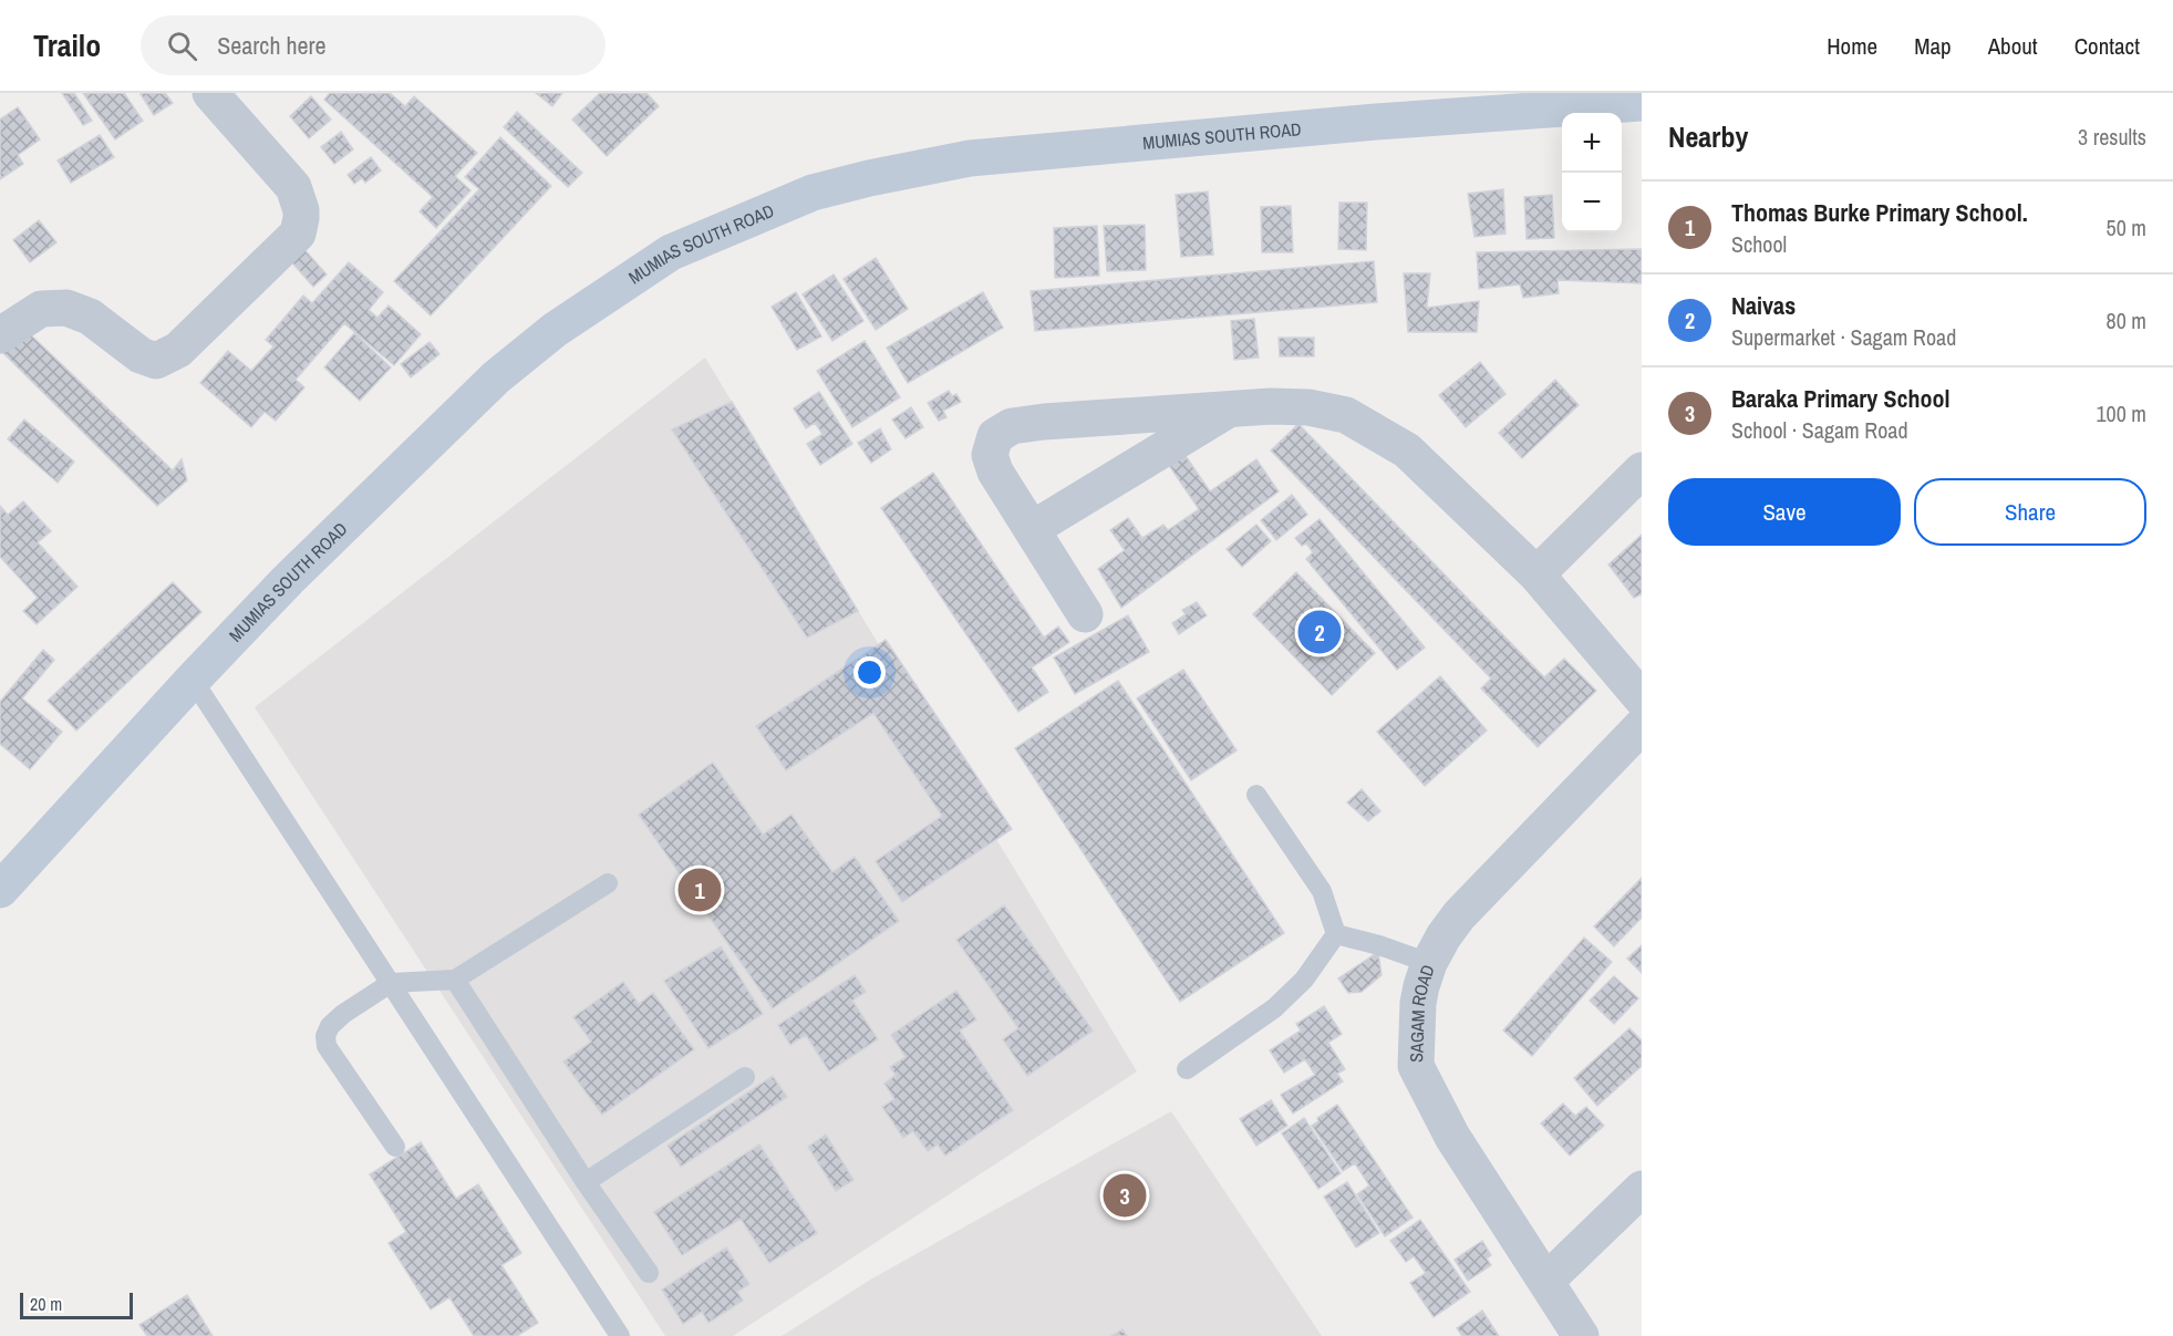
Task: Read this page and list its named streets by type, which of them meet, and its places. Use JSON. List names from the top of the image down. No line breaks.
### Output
{"streets":{"main road":["MUMIAS SOUTH ROAD"],"street":["SAGAM ROAD"]},"scale_bar":"20 m","page":{"header":"Trailo","search":"Search here","nav":["Home","Map","About","Contact"],"heading":["Nearby","3 results"],"map_buttons":["+","−"],"list":[{"mark":"1","name":"Thomas Burke Primary School.","note":"School","value":"50 m"},{"mark":"2","name":"Naivas","note":"Supermarket · Sagam Road","value":"80 m"},{"mark":"3","name":"Baraka Primary School","note":"School · Sagam Road","value":"100 m"}],"buttons":["Save","Share"],"pins":["2","1","3"],"scale":"20 m"}}
